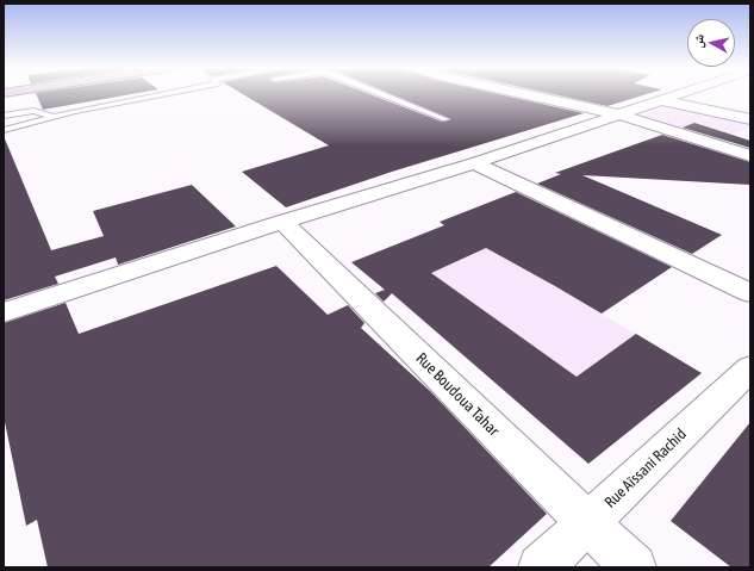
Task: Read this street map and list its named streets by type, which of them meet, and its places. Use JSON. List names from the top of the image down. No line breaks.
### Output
{"streets":{"street":["Rue Boudoua Tahar","Rue Aïssani Rachid"]},"crossings":[["Rue Boudoua Tahar","Rue Aïssani Rachid"]],"north":"left"}
